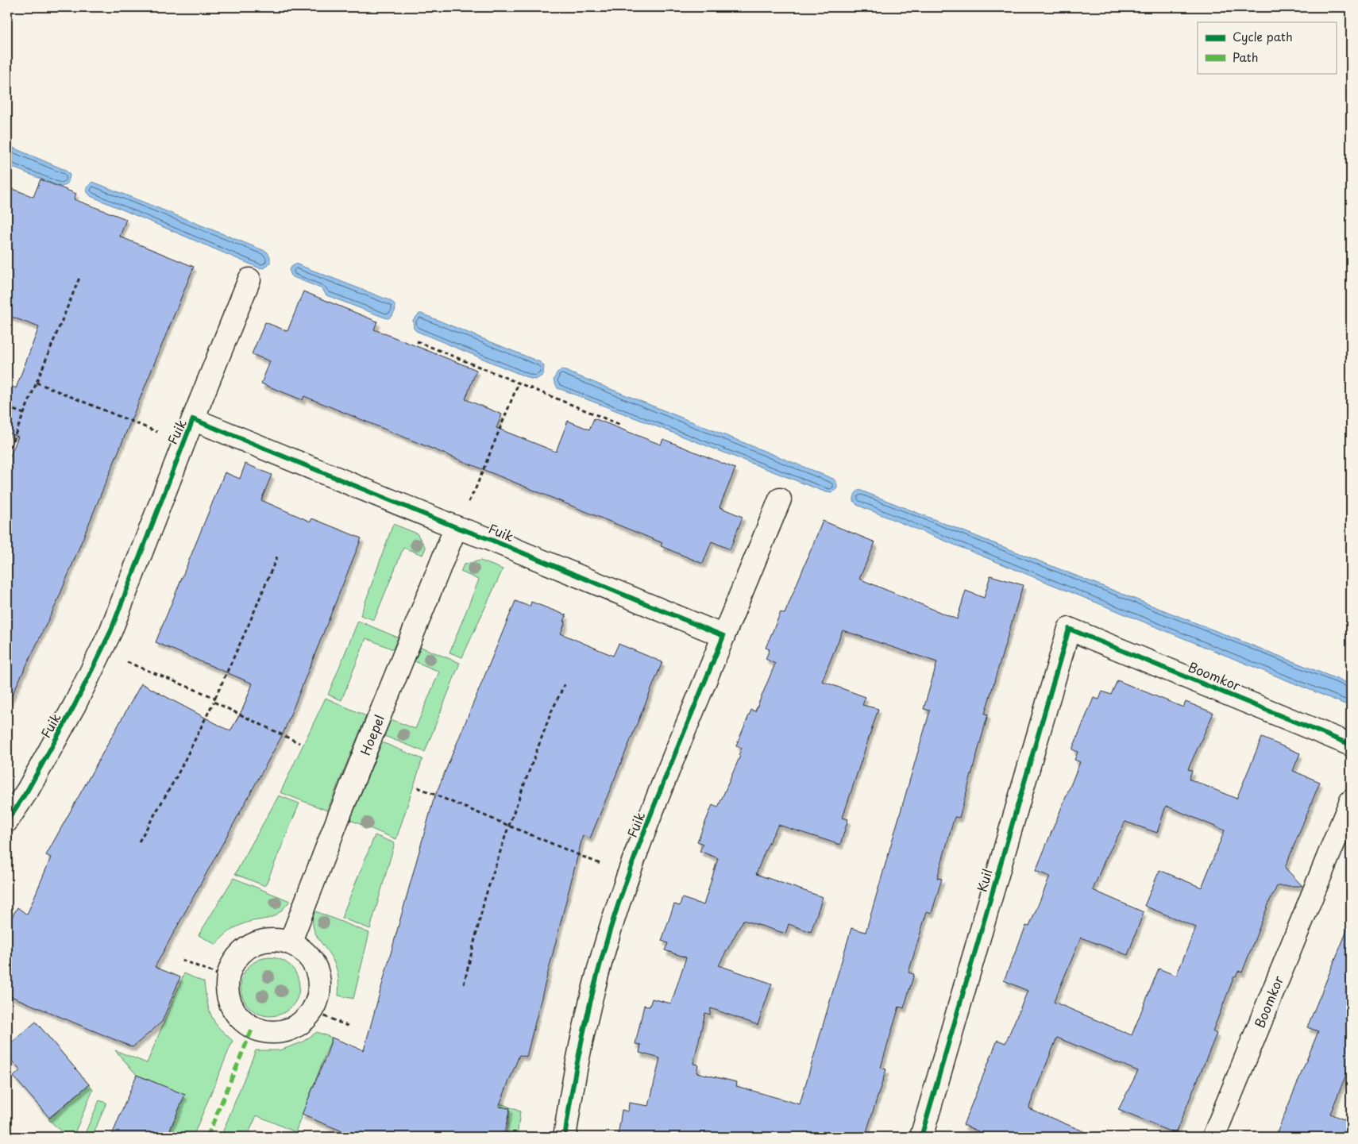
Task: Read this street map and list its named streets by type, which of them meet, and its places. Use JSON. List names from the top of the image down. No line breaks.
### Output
{"streets":{"street":["Fuik","Boomkor","Hoepel","Kuil"]},"crossings":[["Fuik","Hoepel"],["Boomkor","Kuil"]],"legend":["Cycle path","Path"]}
